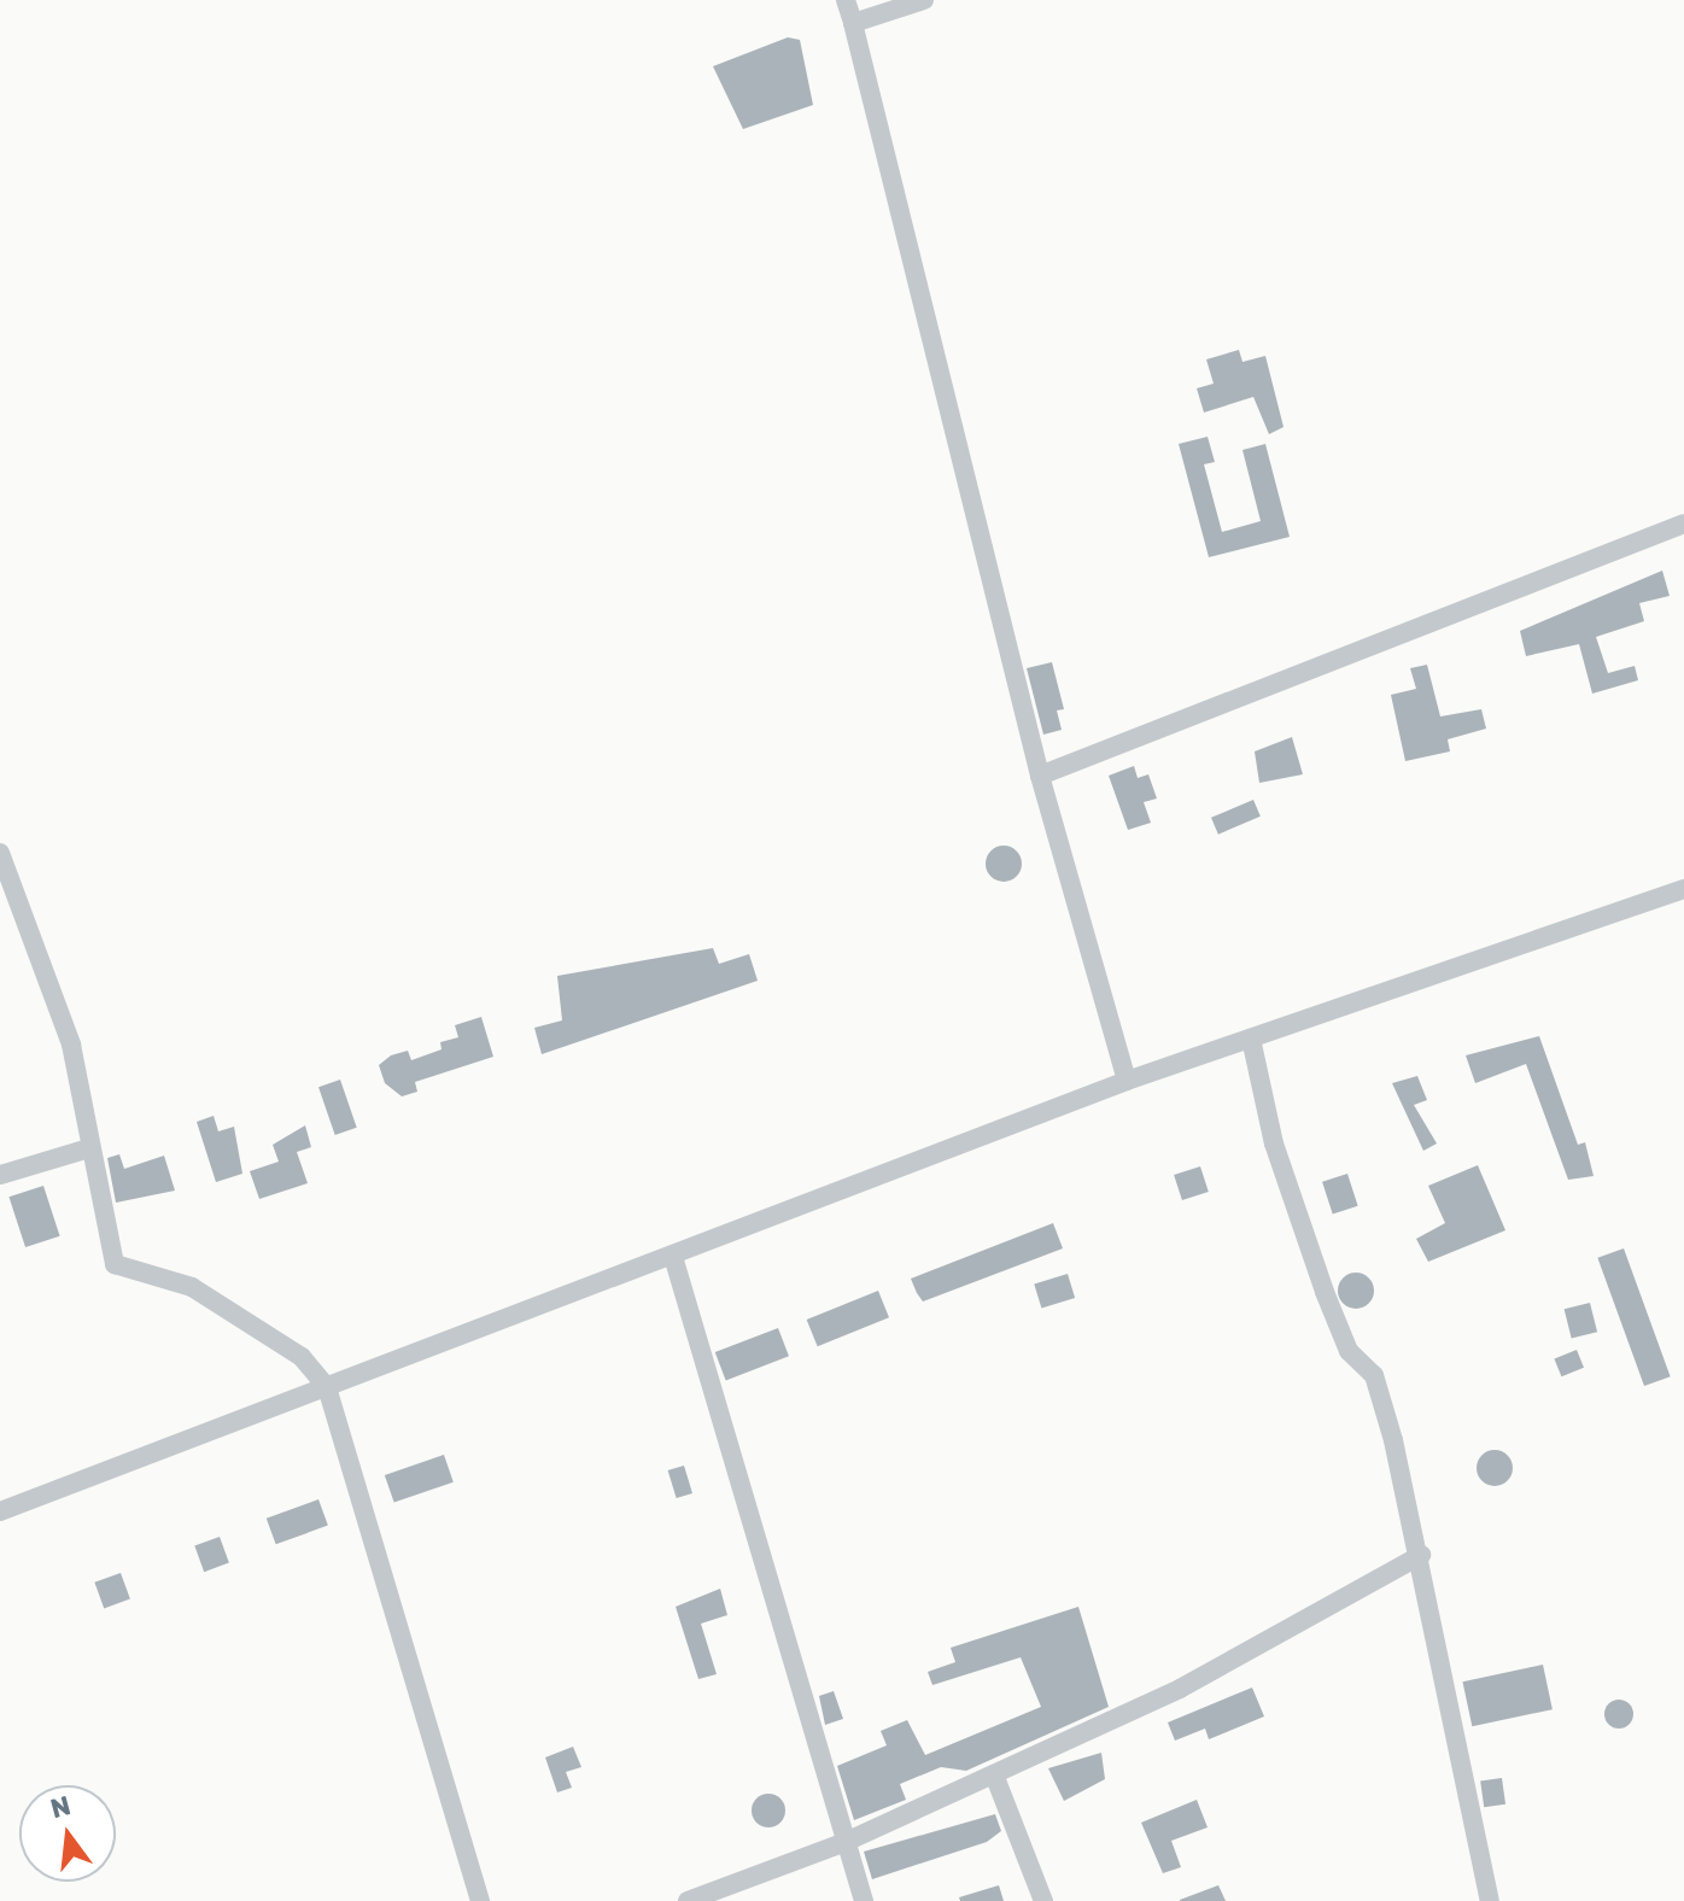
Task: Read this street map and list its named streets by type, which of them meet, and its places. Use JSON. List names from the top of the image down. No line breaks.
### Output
{"north":"top"}
